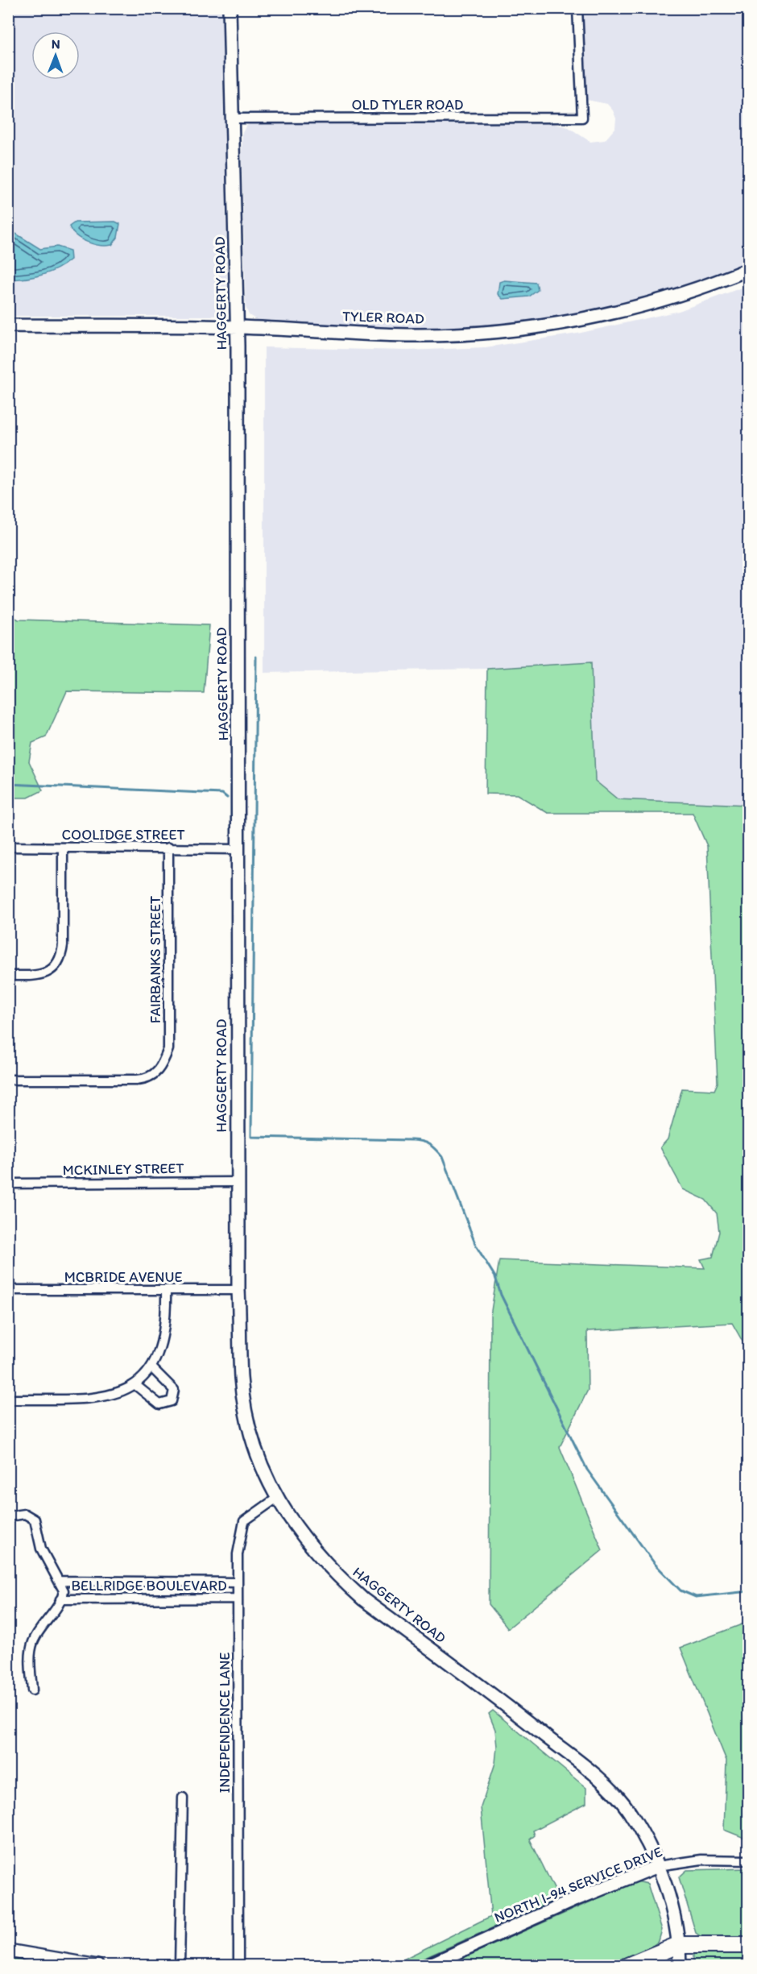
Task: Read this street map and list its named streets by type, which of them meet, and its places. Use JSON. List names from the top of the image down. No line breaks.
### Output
{"streets":{"main road":["HAGGERTY ROAD","TYLER ROAD","NORTH I-94 SERVICE DRIVE"],"street":["OLD TYLER ROAD","COOLIDGE STREET","FAIRBANKS STREET","MCKINLEY STREET","MCBRIDE AVENUE","BELLRIDGE BOULEVARD","INDEPENDENCE LANE"]},"crossings":[["OLD TYLER ROAD","HAGGERTY ROAD"],["HAGGERTY ROAD","TYLER ROAD"],["HAGGERTY ROAD","COOLIDGE STREET"],["HAGGERTY ROAD","MCKINLEY STREET"],["HAGGERTY ROAD","MCBRIDE AVENUE"],["HAGGERTY ROAD","INDEPENDENCE LANE"],["HAGGERTY ROAD","NORTH I-94 SERVICE DRIVE"],["COOLIDGE STREET","FAIRBANKS STREET"],["BELLRIDGE BOULEVARD","INDEPENDENCE LANE"]],"north":"top"}
